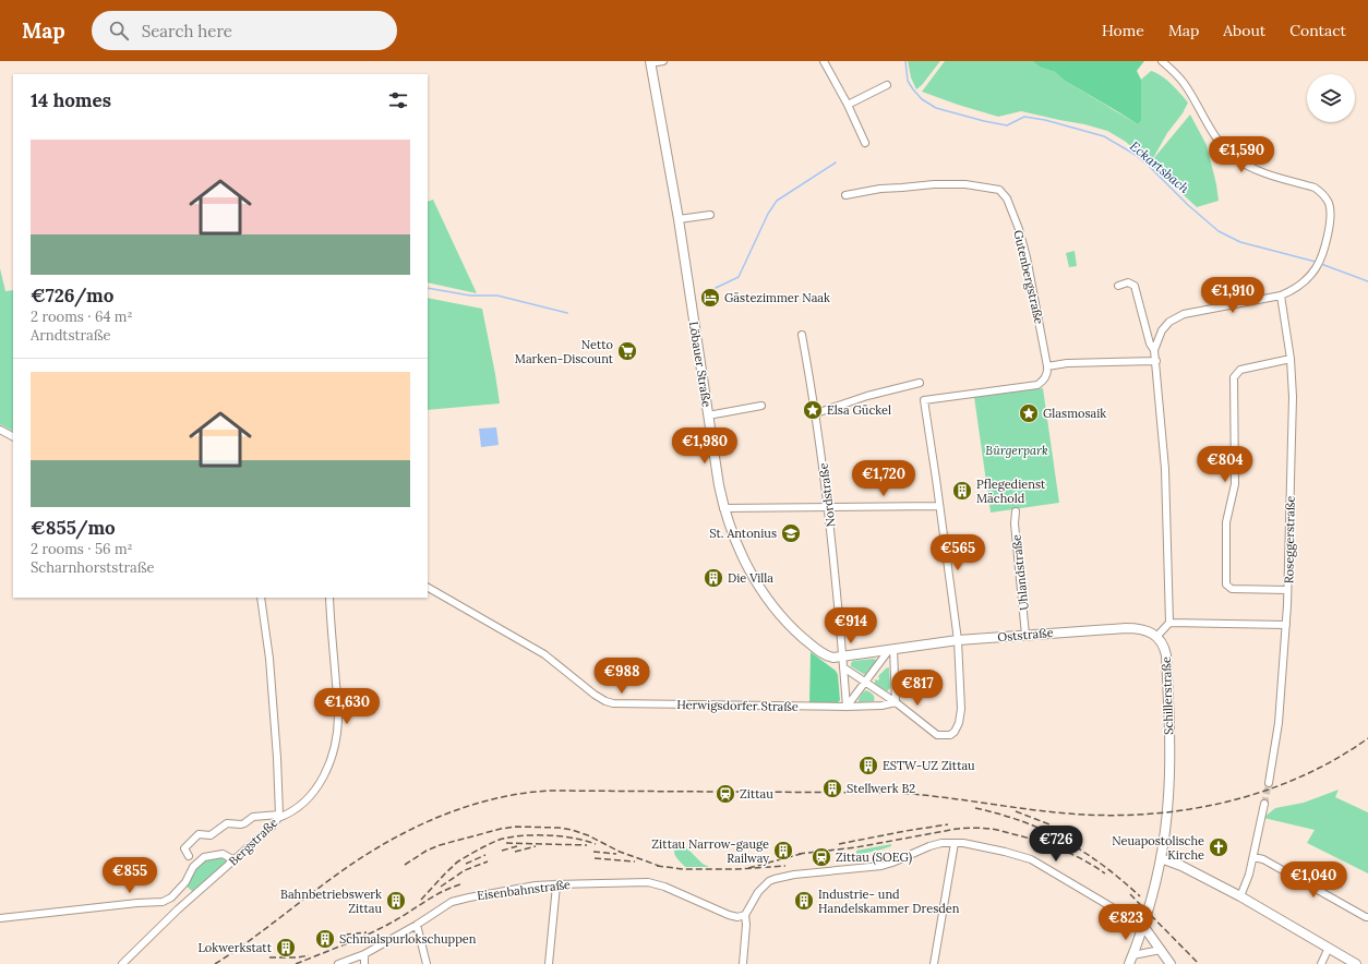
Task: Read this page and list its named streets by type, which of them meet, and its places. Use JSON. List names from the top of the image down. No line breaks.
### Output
{"streets":{"main road":["Löbauer Straße","Oststraße","Schillerstraße"],"street":["Gutenbergstraße","Nordstraße","Roseggerstraße","Uhlandstraße","Herwigsdorfer Straße","Bergstraße","Eisenbahnstraße"]},"crossings":[["Löbauer Straße","Nordstraße"],["Löbauer Straße","Oststraße"],["Uhlandstraße","Oststraße"],["Oststraße","Schillerstraße"]],"water":["Eckartsbach"],"parks":["Bürgerpark"],"places":{"hotel":["Gästezimmer Naak"],"supermarket":["Netto Marken-Discount"],"place":["Elsa Gückel","Glasmosaik"],"building":["Pflegedienst Mächold","Die Villa","ESTW-UZ Zittau","Stellwerk B2","Zittau Narrow-gauge Railway","Bahnbetriebswerk Zittau","Industrie- und Handelskammer Dresden","Schmalspurlokschuppen","Lokwerkstatt"],"school or university":["St. Antonius"],"station":["Zittau","Zittau (SOEG)"],"church":["Neuapostolische Kirche"]},"page":{"header":"Map","search":"Search here","nav":["Home","Map","About","Contact"],"heading":"14 homes","list":[{"name":"€726/mo","note":"2 rooms · 64 m² · Arndtstraße"},{"name":"€855/mo","note":"2 rooms · 56 m² · Scharnhorststraße"}],"price":["€1,590","€1,910","€1,980","€804","€1,720","€565","€914","€988","€817","€1,630","€726","€855","€1,040","€823"]}}
